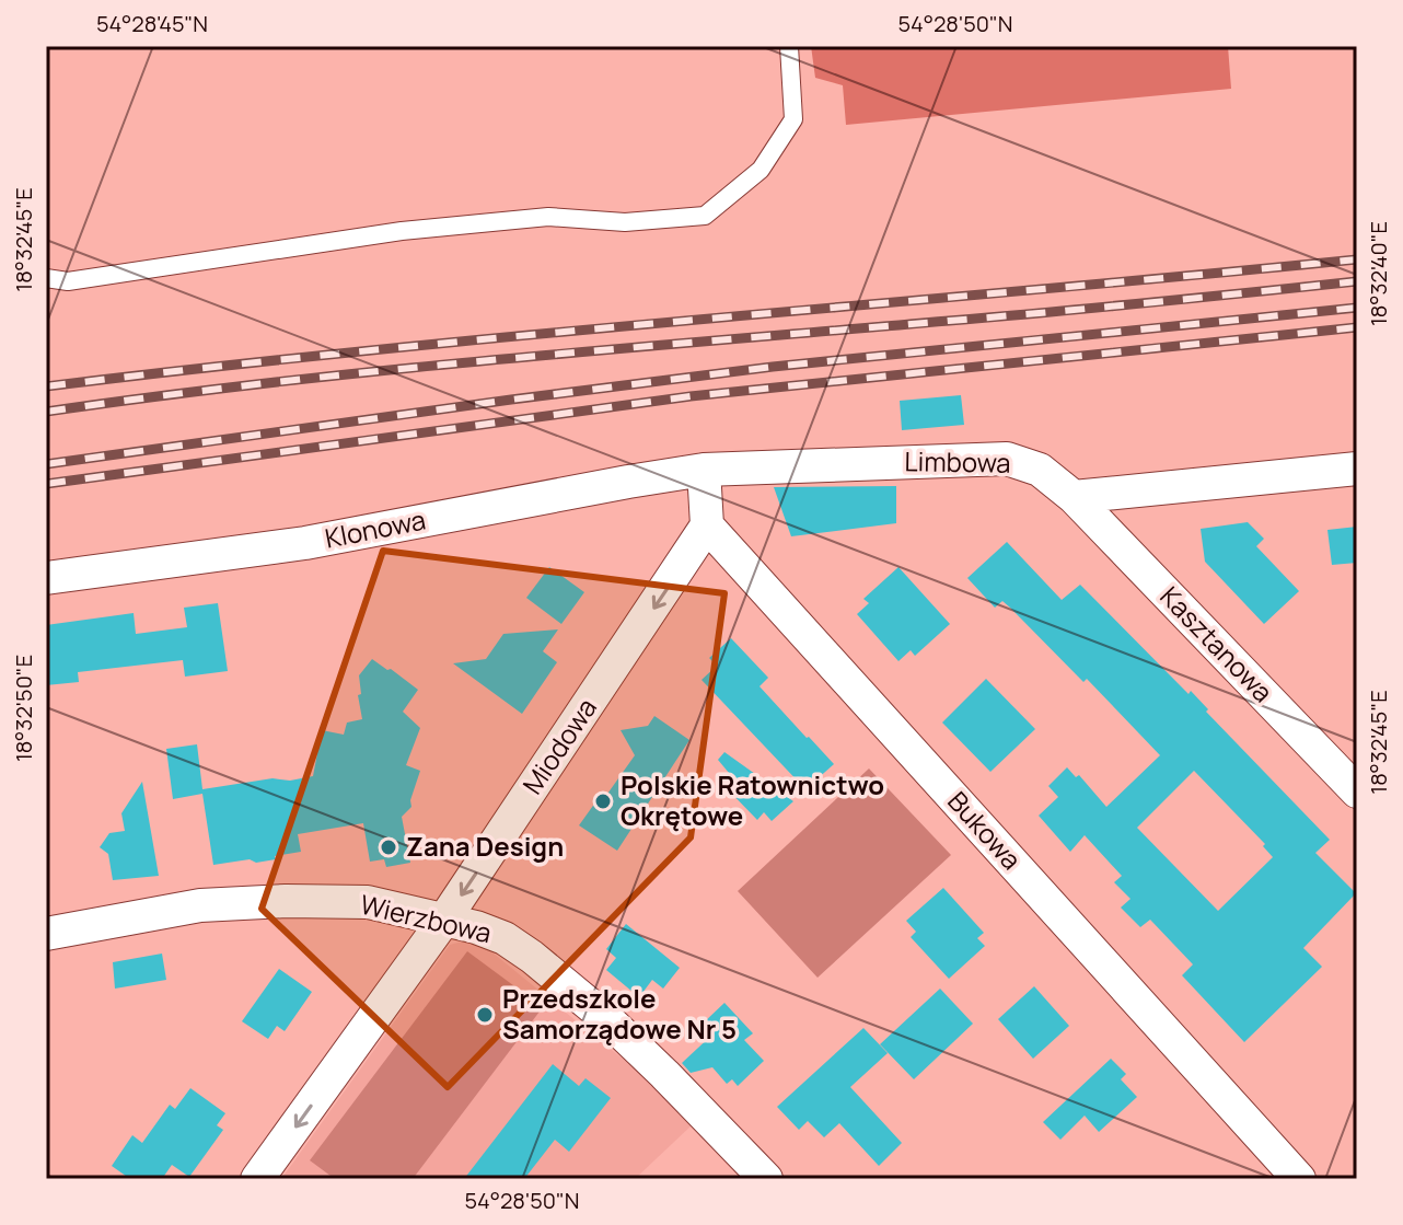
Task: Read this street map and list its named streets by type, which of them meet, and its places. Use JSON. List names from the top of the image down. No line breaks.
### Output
{"streets":{"street":["Limbowa","Klonowa","Kasztanowa","Miodowa","Bukowa","Wierzbowa"]},"crossings":[["Limbowa","Klonowa"],["Limbowa","Kasztanowa"],["Miodowa","Bukowa"],["Miodowa","Wierzbowa"]],"one_way":["Miodowa"],"places":["Polskie Ratownictwo Okrętowe","Zana Design","Przedszkole Samorządowe Nr 5"],"coordinates":["54°28'45\"N","54°28'50\"N","18°32'45\"E","18°32'40\"E","18°32'50\"E"]}
